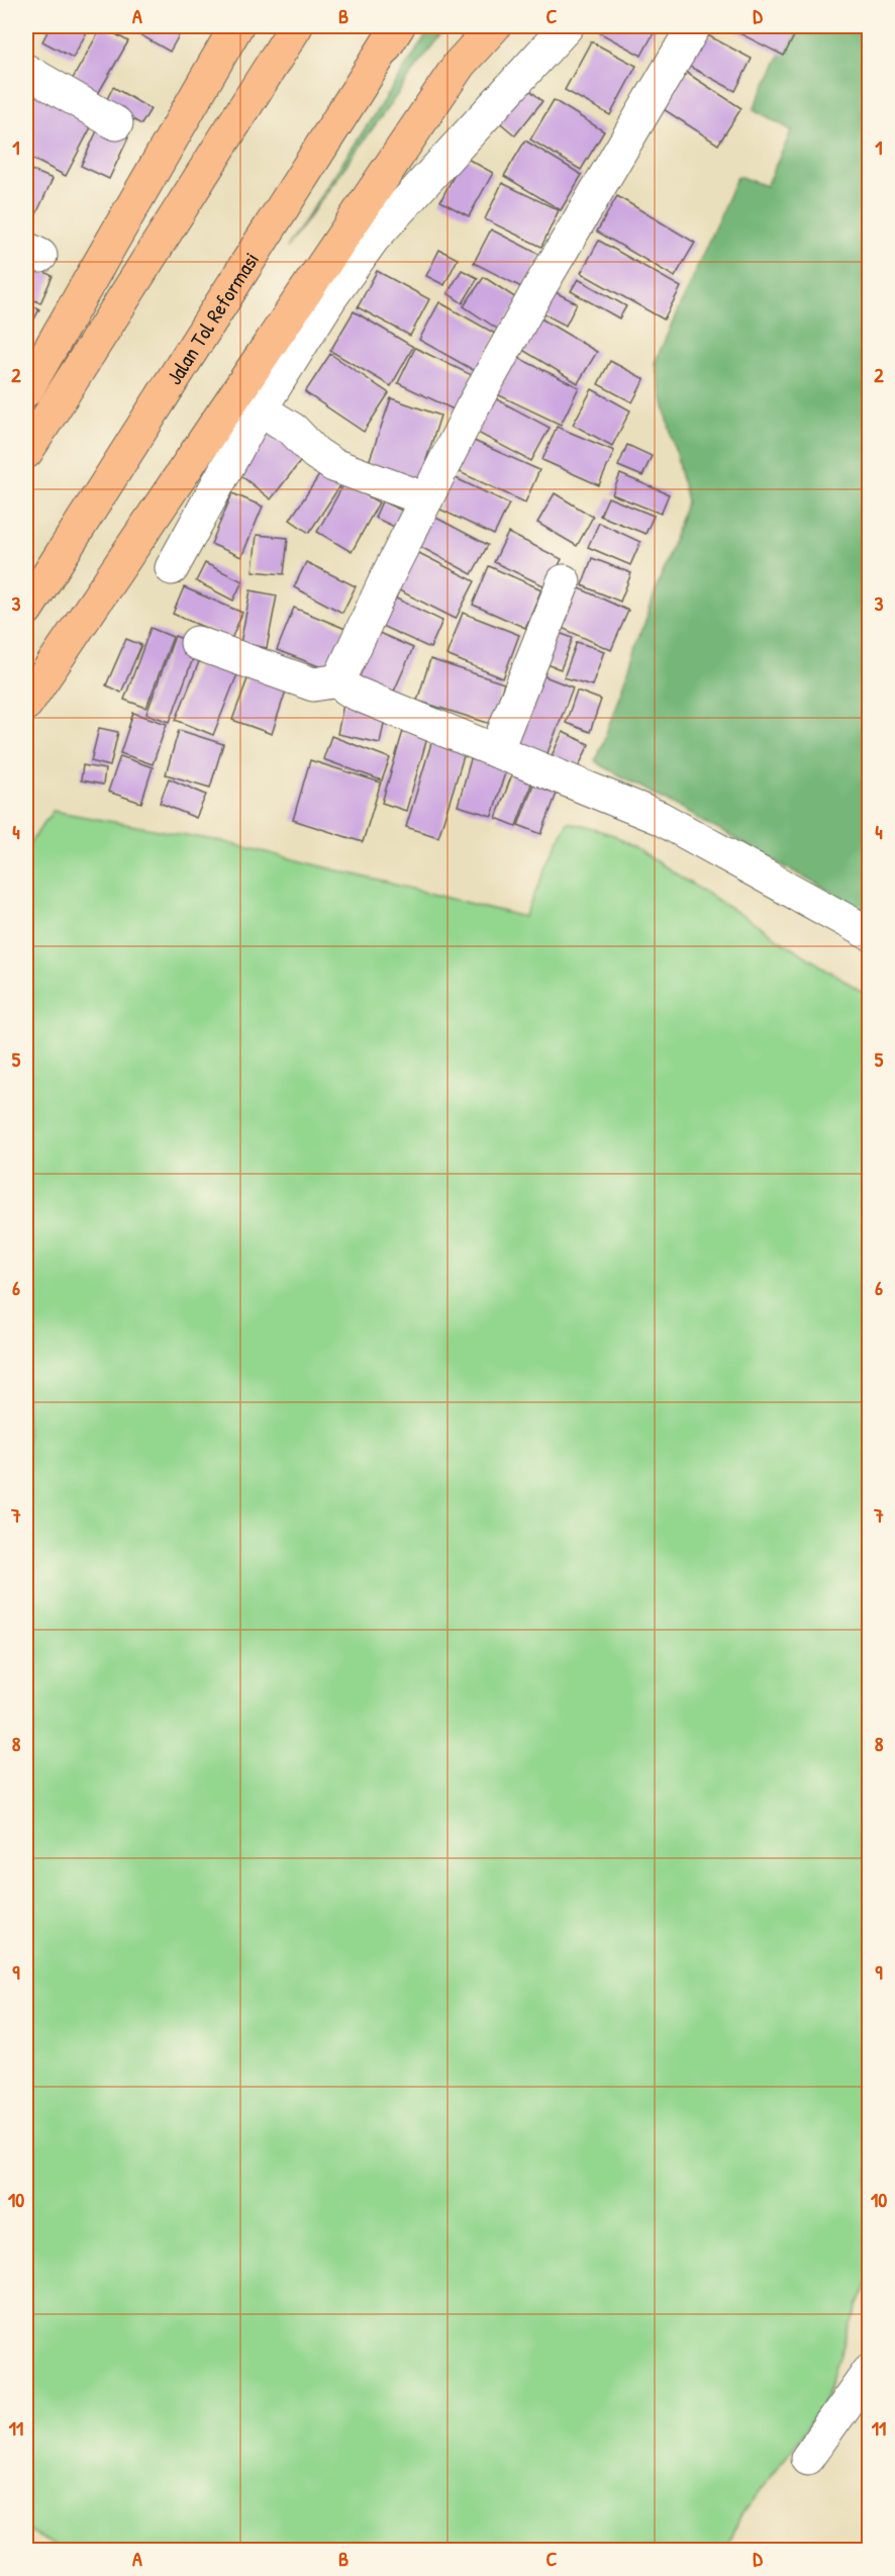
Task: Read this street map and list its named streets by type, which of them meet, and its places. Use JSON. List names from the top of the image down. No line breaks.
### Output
{"streets":{"highway":["Jalan Tol Reformasi"]},"grid":{"columns":["A","B","C","D"],"rows":["1","2","3","4","5","6","7","8","9","10","11"]}}
